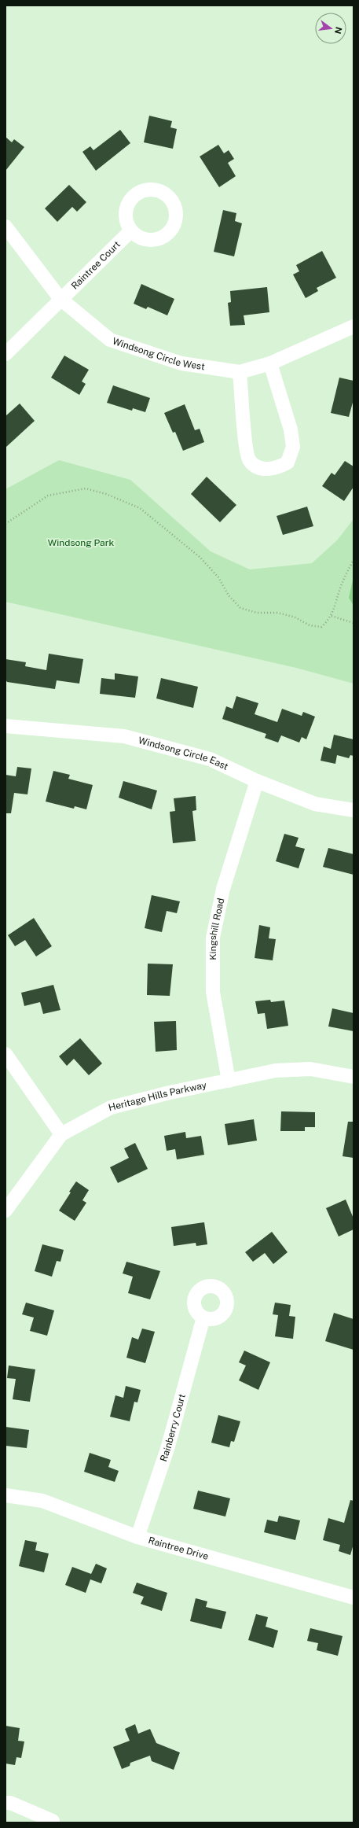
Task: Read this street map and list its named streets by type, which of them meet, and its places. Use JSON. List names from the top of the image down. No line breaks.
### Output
{"streets":{"street":["Raintree Court","Windsong Circle West","Windsong Circle East","Kingshill Road","Heritage Hills Parkway","Rainberry Court","Raintree Drive"]},"crossings":[["Raintree Court","Windsong Circle West"],["Windsong Circle East","Kingshill Road"],["Kingshill Road","Heritage Hills Parkway"],["Rainberry Court","Raintree Drive"]],"parks":["Windsong Park"],"north":"right"}
